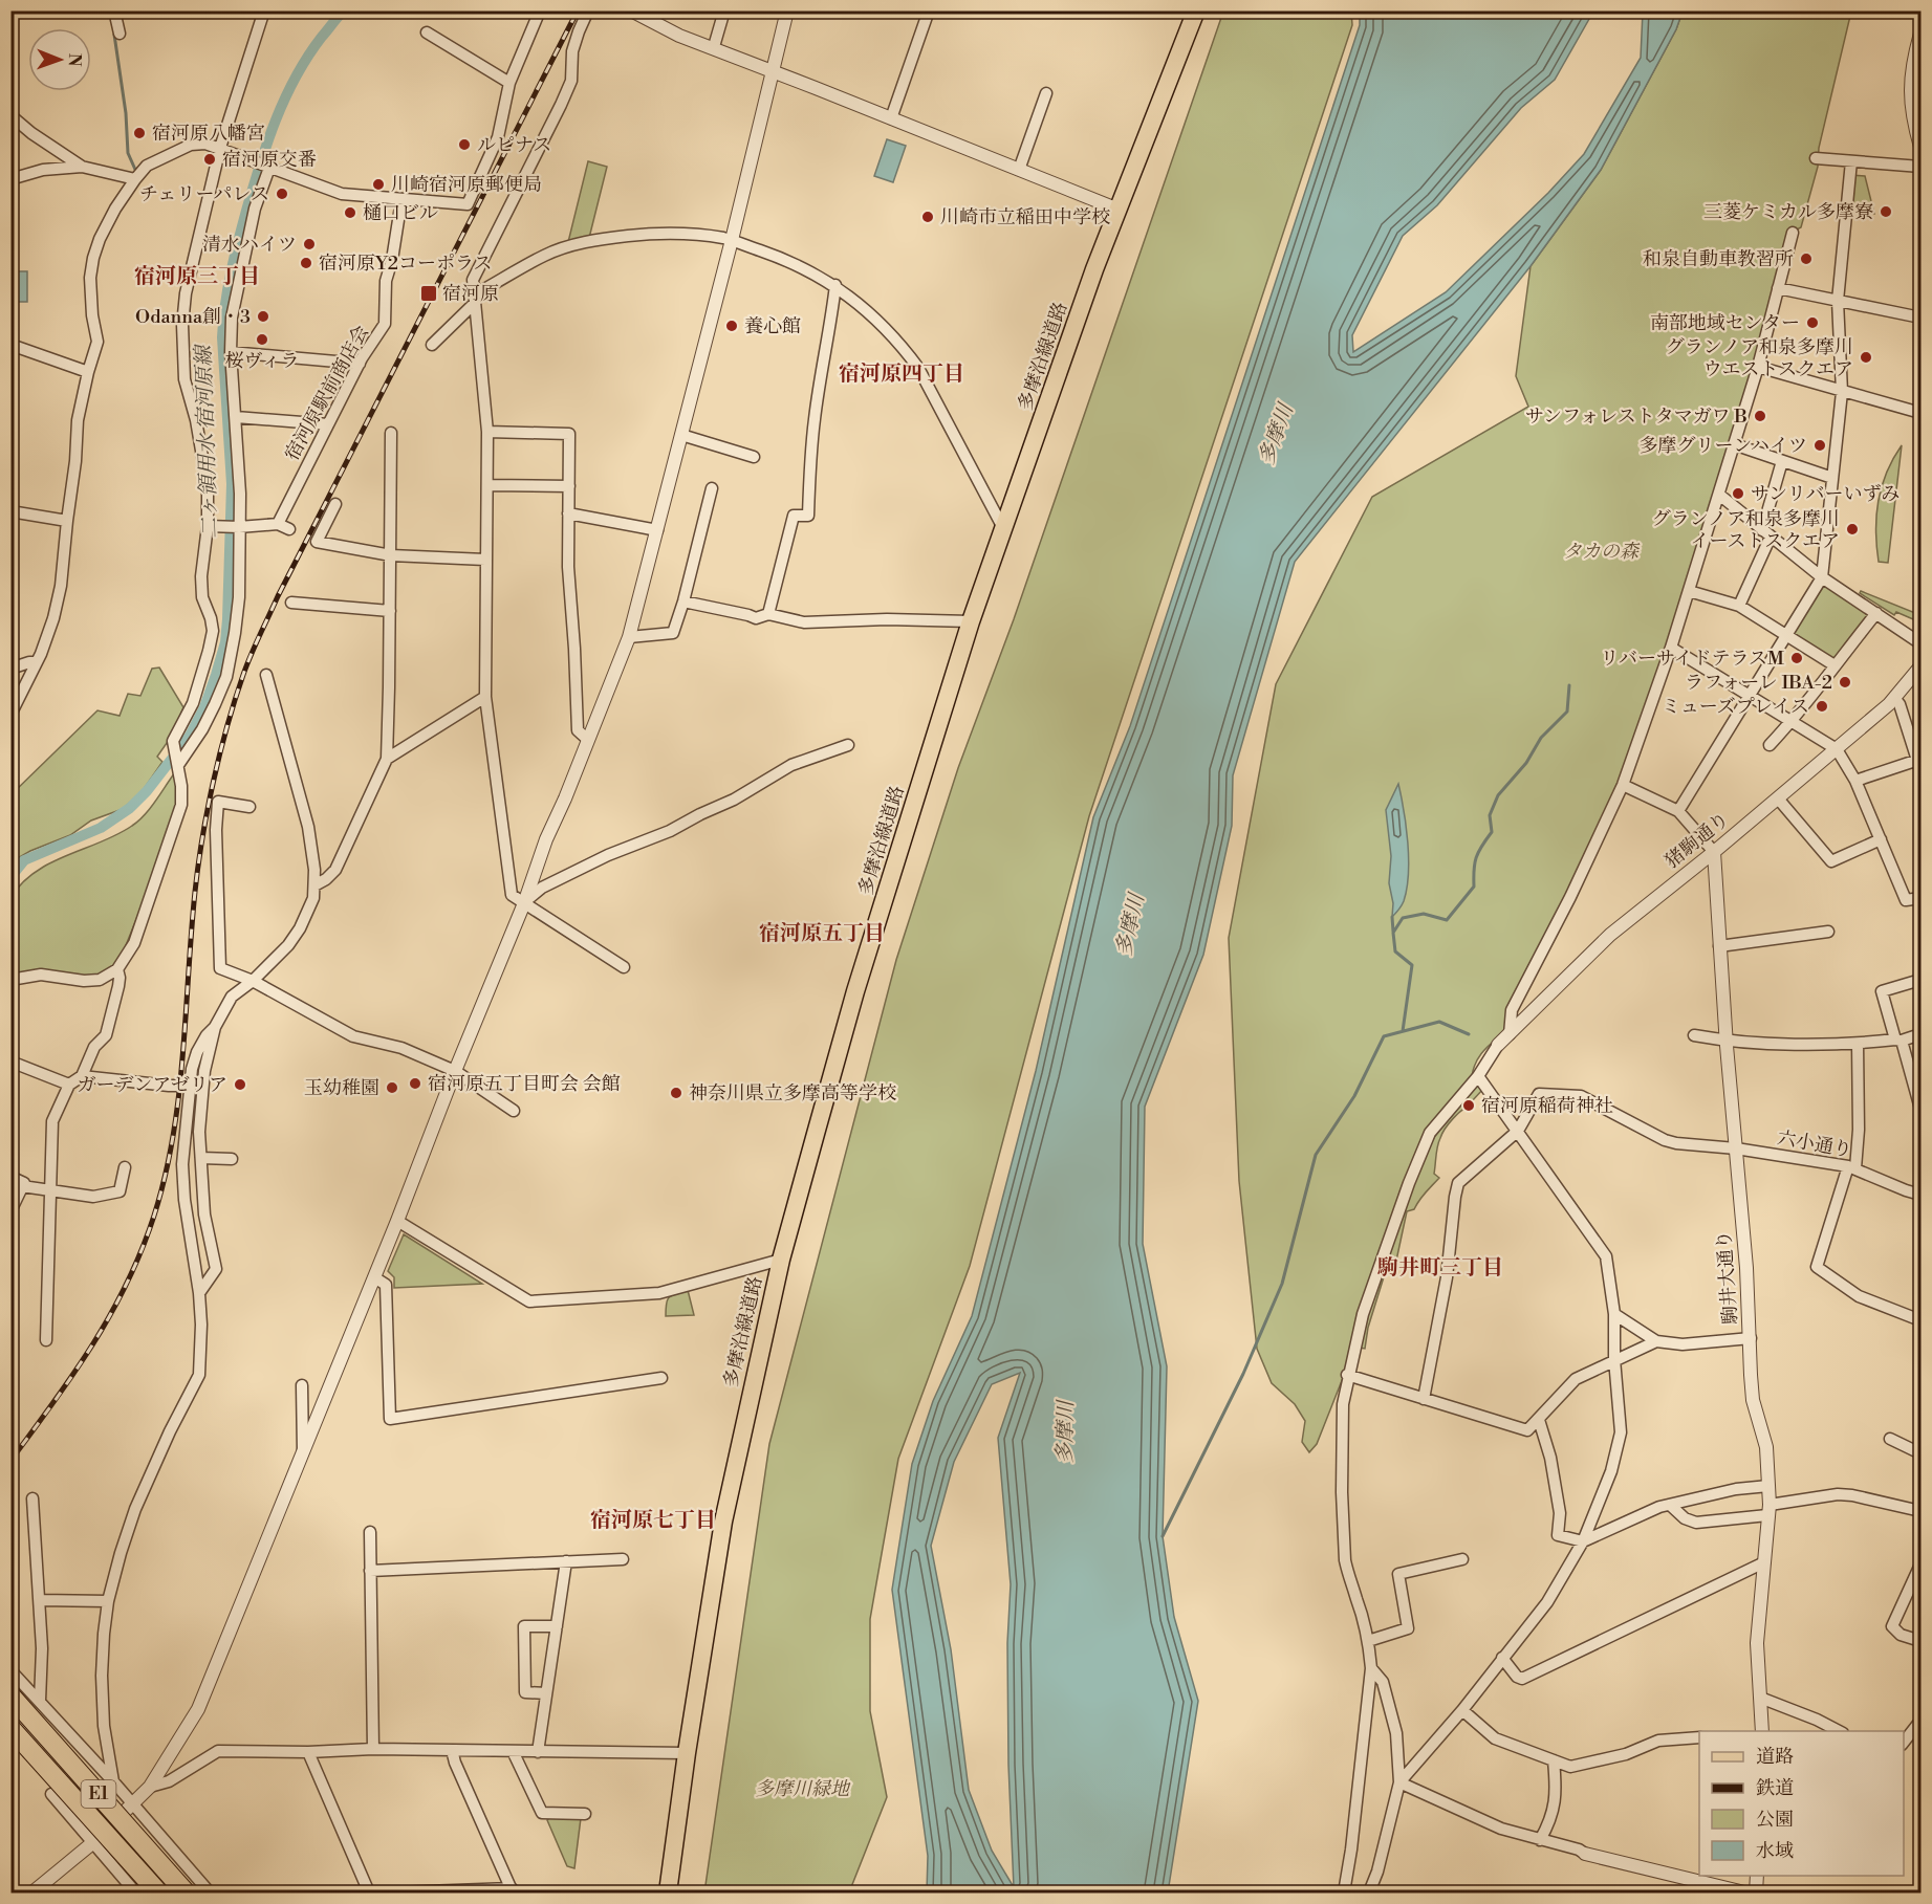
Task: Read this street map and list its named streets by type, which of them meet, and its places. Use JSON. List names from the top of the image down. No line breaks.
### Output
{"streets":{"highway":["E1"],"main road":["多摩沿線道路"],"street":["宿河原駅前商店会","猪駒通り","六小通り","駒井大通り"]},"crossings":[["猪駒通り","駒井大通り"],["六小通り","駒井大通り"]],"districts":["宿河原三丁目","宿河原四丁目","宿河原五丁目","駒井町三丁目","宿河原七丁目"],"water":["多摩川","二ヶ領用水 宿河原線"],"parks":["タカの森","多摩川緑地"],"places":{"other":["宿河原八幡宮","ルピナス","宿河原交番","川崎宿河原郵便局","チェリーパレス","三菱ケミカル多摩寮","樋口ビル","川崎市立稲田中学校","清水ハイツ","和泉自動車教習所","宿河原Y2コーポラス","Odanna創・3","南部地域センター","養心館","桜ヴィラ","グランノア和泉多摩川 ウエストスクエア","サンフォレストタマガワ B","多摩グリーンハイツ","サンリバーいずみ","グランノア和泉多摩川 イーストスクエア","リバーサイドテラスM","ラフォーレ IBA-2","ミューズプレイス","宿河原五丁目町会 会館","ガーデンアゼリア","玉幼稚園","神奈川県立多摩高等学校","宿河原稲荷神社"],"transit":["宿河原"]},"legend":["道路","鉄道","公園","水域"],"north":"right"}
